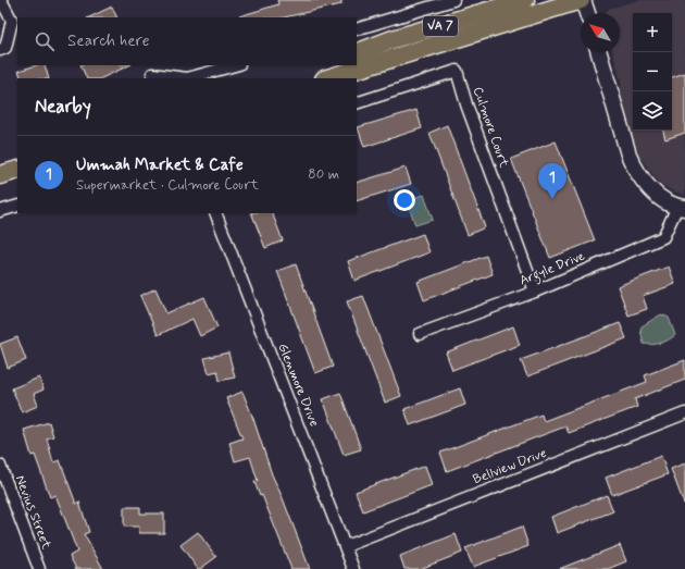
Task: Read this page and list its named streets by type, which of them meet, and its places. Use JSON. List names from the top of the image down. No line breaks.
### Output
{"streets":{"main road":["VA 7"],"street":["Culmore Court","Argyle Drive","Glenmore Drive","Bellview Drive","Nevius Street"]},"crossings":[["Culmore Court","Argyle Drive"],["Glenmore Drive","Bellview Drive"]],"north":"top left","page":{"map_buttons":["+","−"],"search":"Search here","heading":"Nearby","list":[{"mark":"1","name":"Ummah Market & Cafe","note":"Supermarket · Culmore Court","value":"80 m"}],"pins":"1"}}
